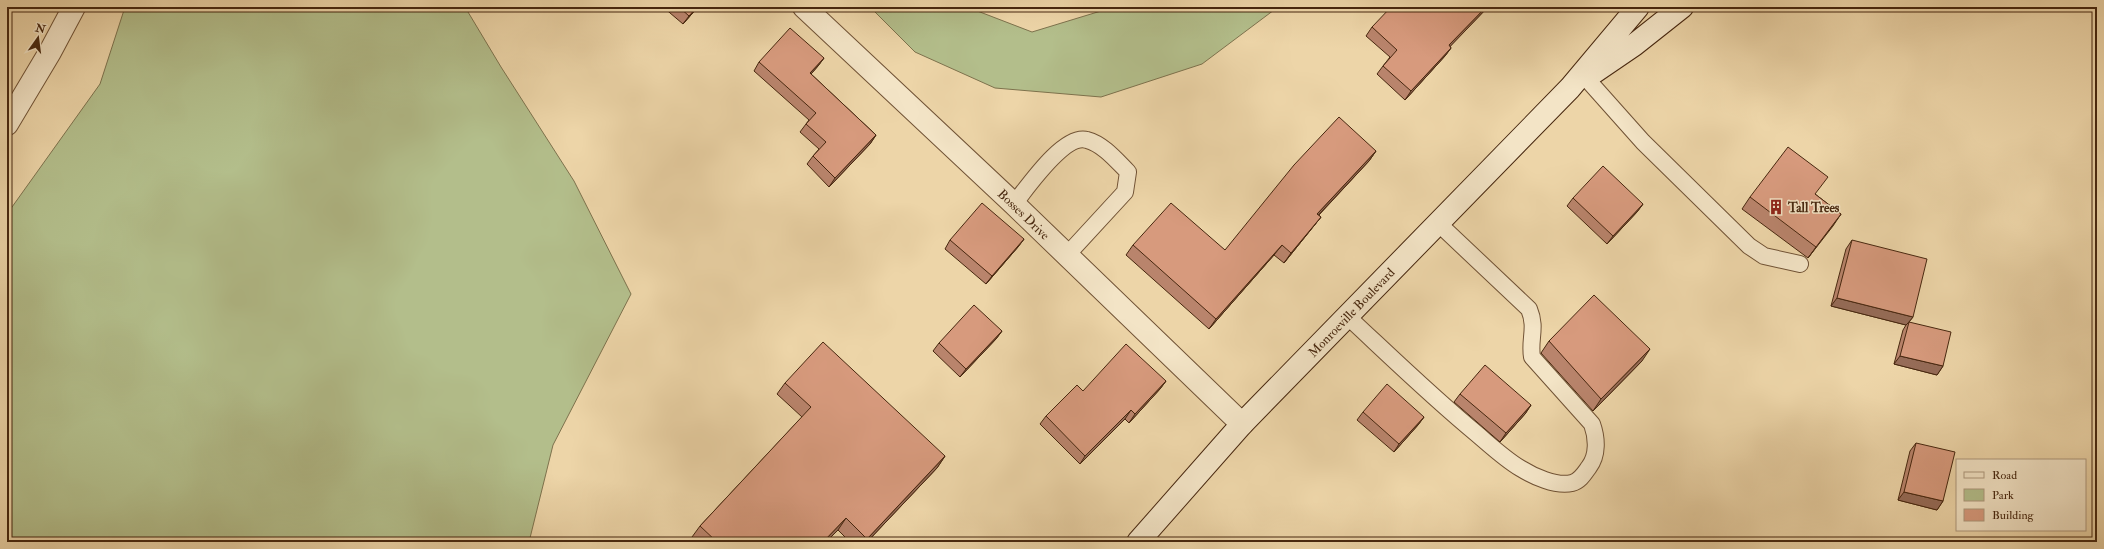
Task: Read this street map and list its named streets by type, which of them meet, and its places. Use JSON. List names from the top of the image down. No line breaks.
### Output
{"streets":{"main road":["Bosses Drive","Monroeville Boulevard"]},"crossings":[["Bosses Drive","Monroeville Boulevard"]],"places":{"building":["Tall Trees"]},"legend":["Road","Park","Building"],"north":"top"}
